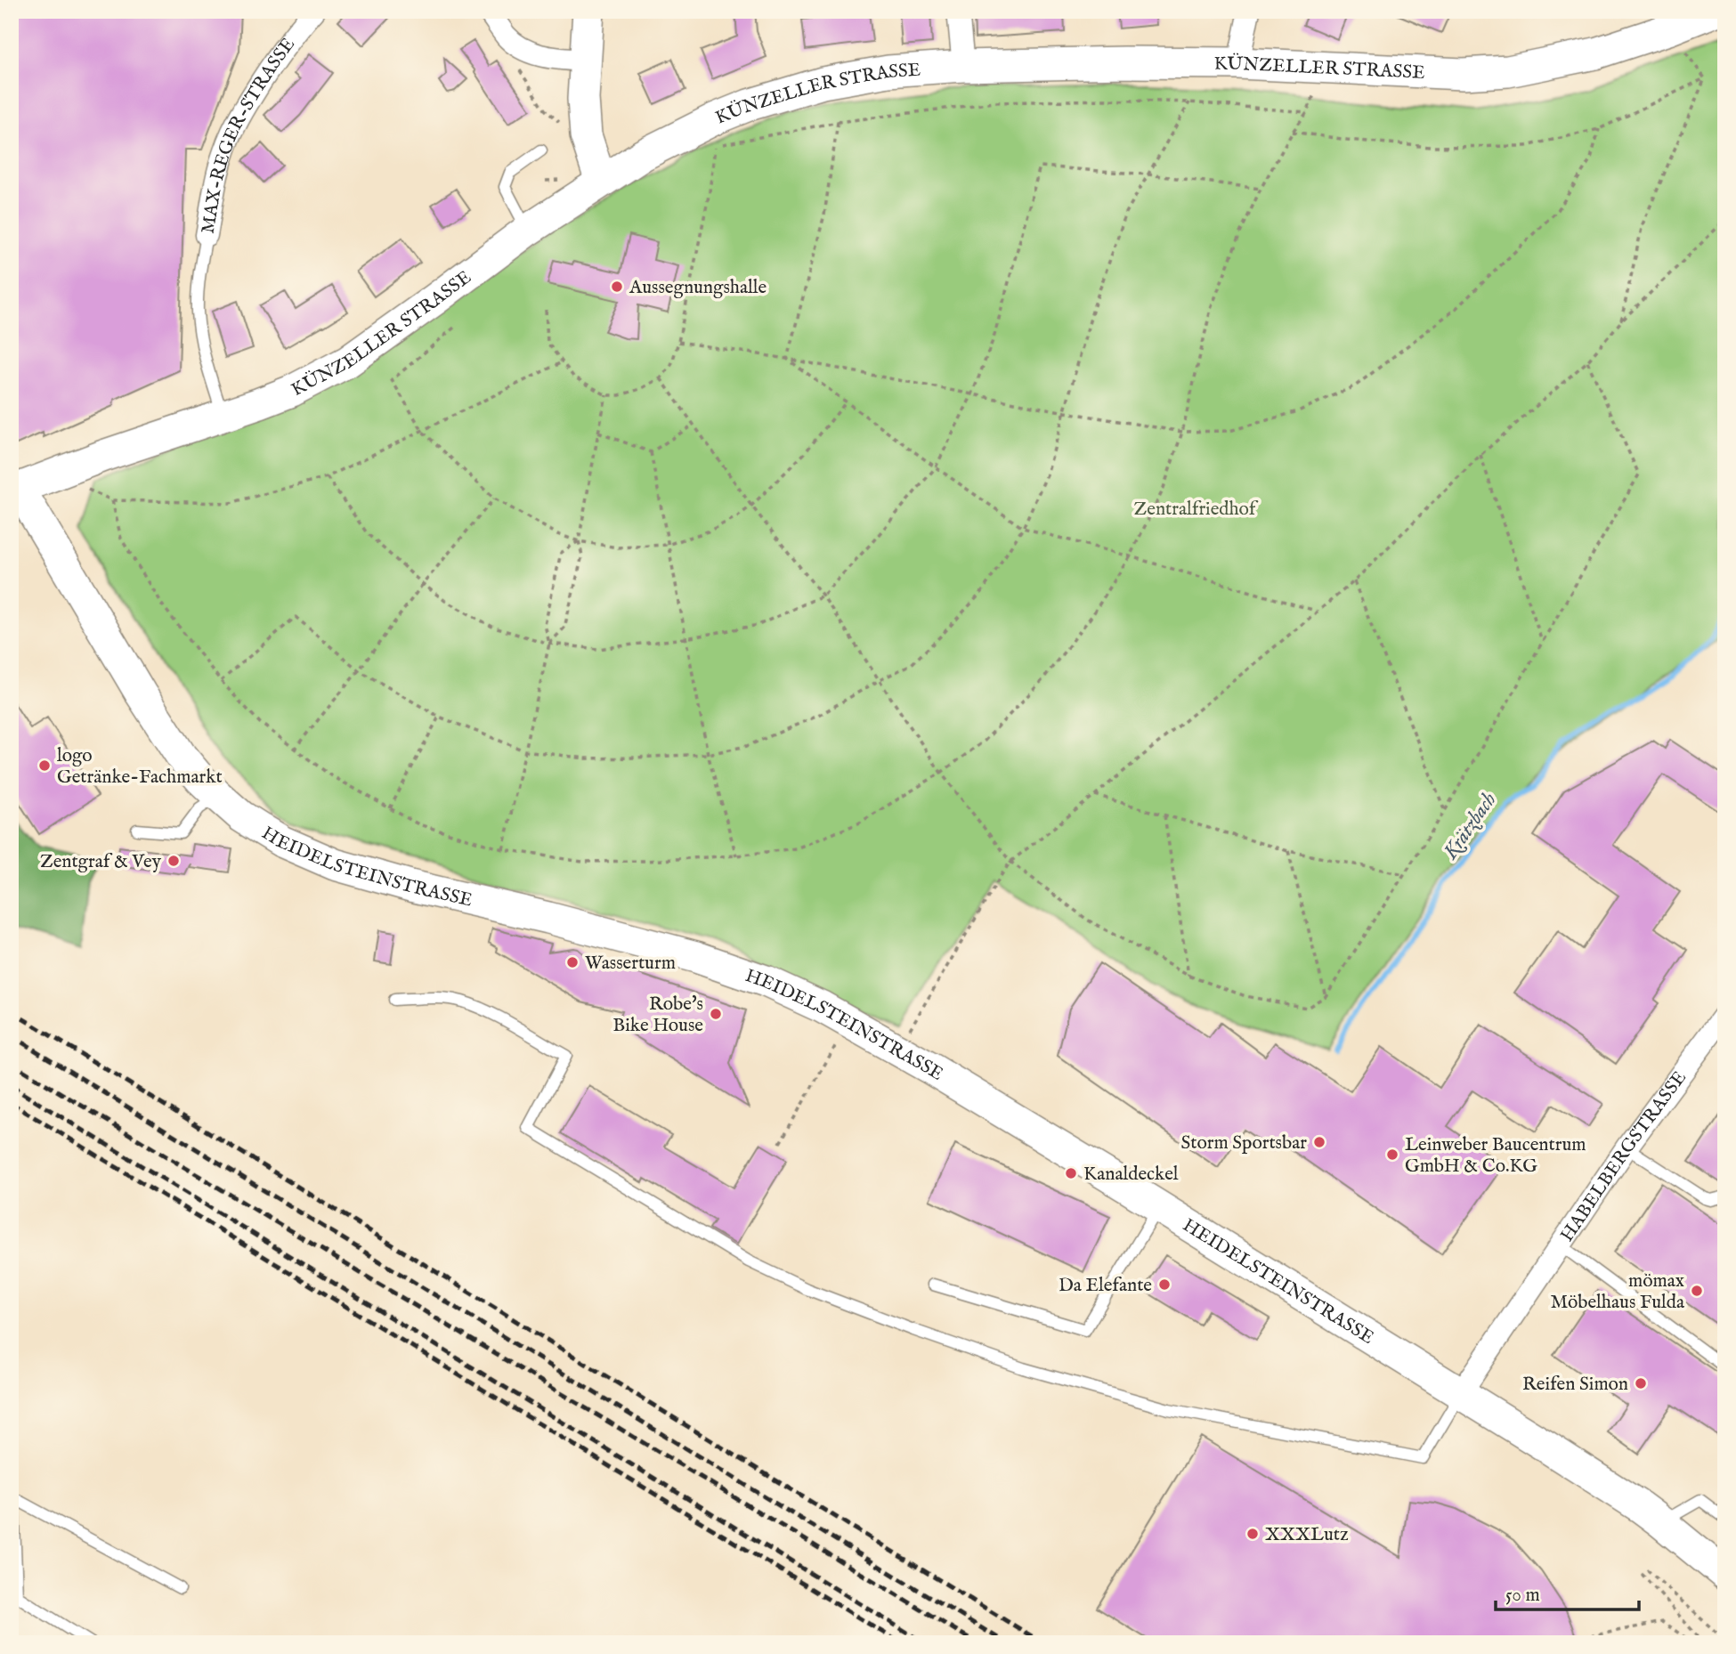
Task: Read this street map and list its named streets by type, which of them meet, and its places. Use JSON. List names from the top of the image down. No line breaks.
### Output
{"streets":{"main road":["KÜNZELLER STRASSE","HEIDELSTEINSTRASSE"],"street":["MAX-REGER-STRASSE","HABELBERGSTRASSE"]},"crossings":[["KÜNZELLER STRASSE","MAX-REGER-STRASSE"],["KÜNZELLER STRASSE","HEIDELSTEINSTRASSE"],["HEIDELSTEINSTRASSE","HABELBERGSTRASSE"]],"water":["Krätzbach"],"parks":["Zentralfriedhof"],"places":["Aussegnungshalle","logo Getränke-Fachmarkt","Zentgraf & Vey","Wasserturm","Robe's Bike House","Storm Sportsbar","Leinweber Baucentrum GmbH & Co.KG","Kanaldeckel","Da Elefante","mömax Möbelhaus Fulda","Reifen Simon","XXXLutz"],"scale_bar":"50 m"}
